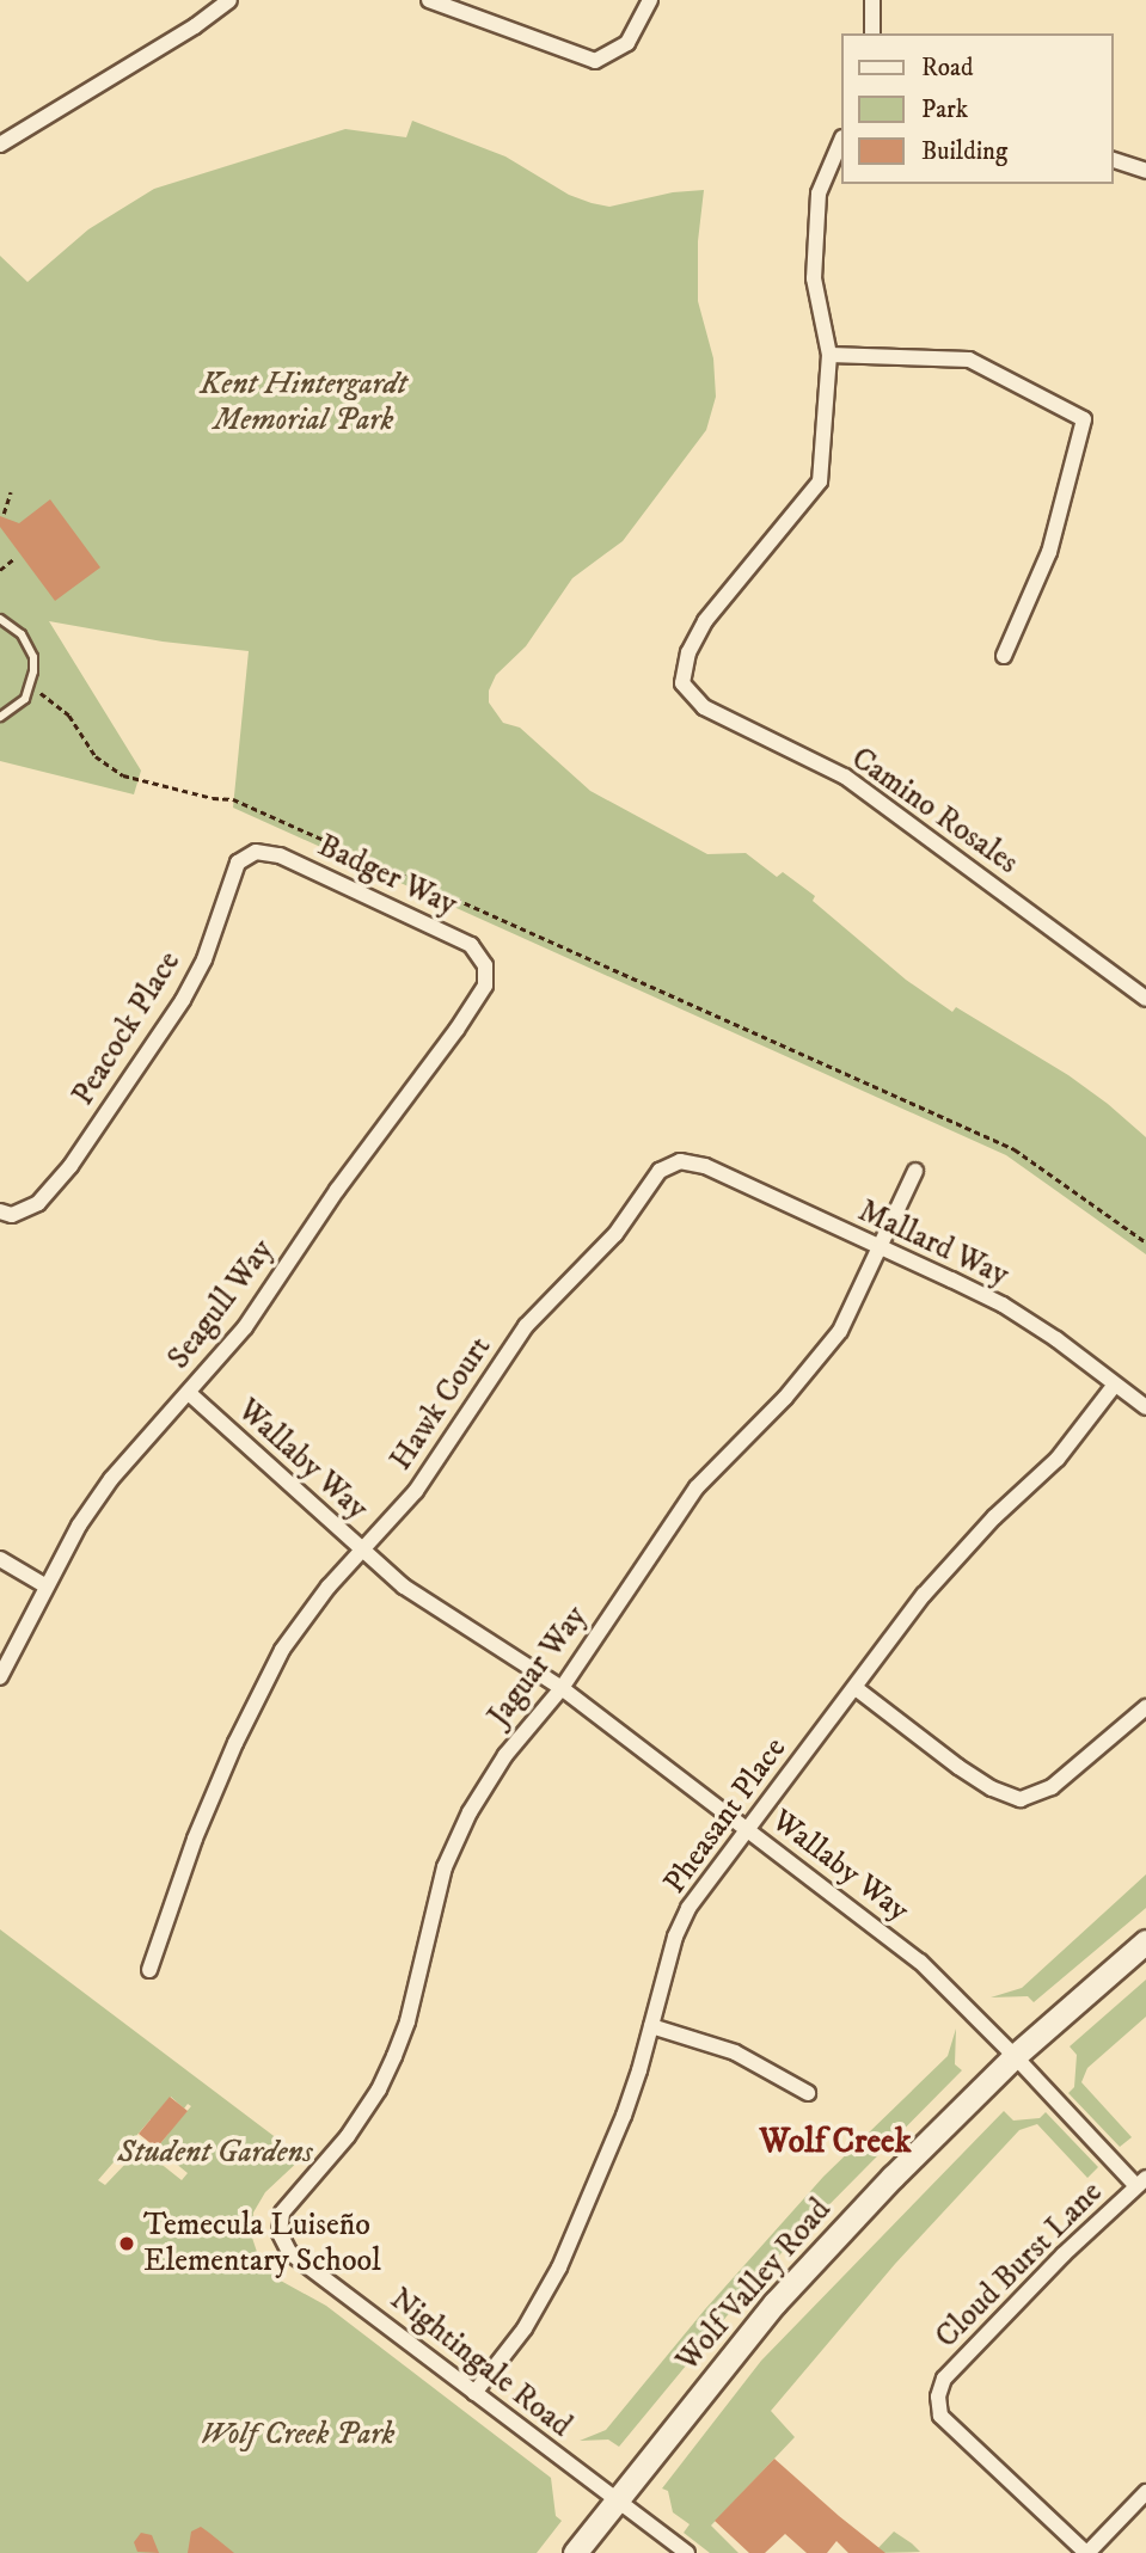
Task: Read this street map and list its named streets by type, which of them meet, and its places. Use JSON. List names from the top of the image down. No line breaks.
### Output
{"streets":{"main road":["Wolf Valley Road"],"street":["Camino Rosales","Badger Way","Peacock Place","Mallard Way","Seagull Way","Hawk Court","Wallaby Way","Jaguar Way","Pheasant Place","Cloud Burst Lane","Nightingale Road"]},"crossings":[["Badger Way","Peacock Place"],["Badger Way","Seagull Way"],["Mallard Way","Hawk Court"],["Mallard Way","Jaguar Way"],["Mallard Way","Pheasant Place"],["Seagull Way","Wallaby Way"],["Hawk Court","Wallaby Way"],["Wallaby Way","Jaguar Way"],["Wallaby Way","Pheasant Place"],["Wallaby Way","Cloud Burst Lane"],["Wallaby Way","Wolf Valley Road"],["Jaguar Way","Nightingale Road"],["Pheasant Place","Nightingale Road"],["Wolf Valley Road","Nightingale Road"]],"districts":["Wolf Creek"],"parks":["Kent Hintergardt Memorial Park","Student Gardens","Wolf Creek Park"],"places":["Temecula Luiseño Elementary School"],"legend":["Road","Park","Building"]}
